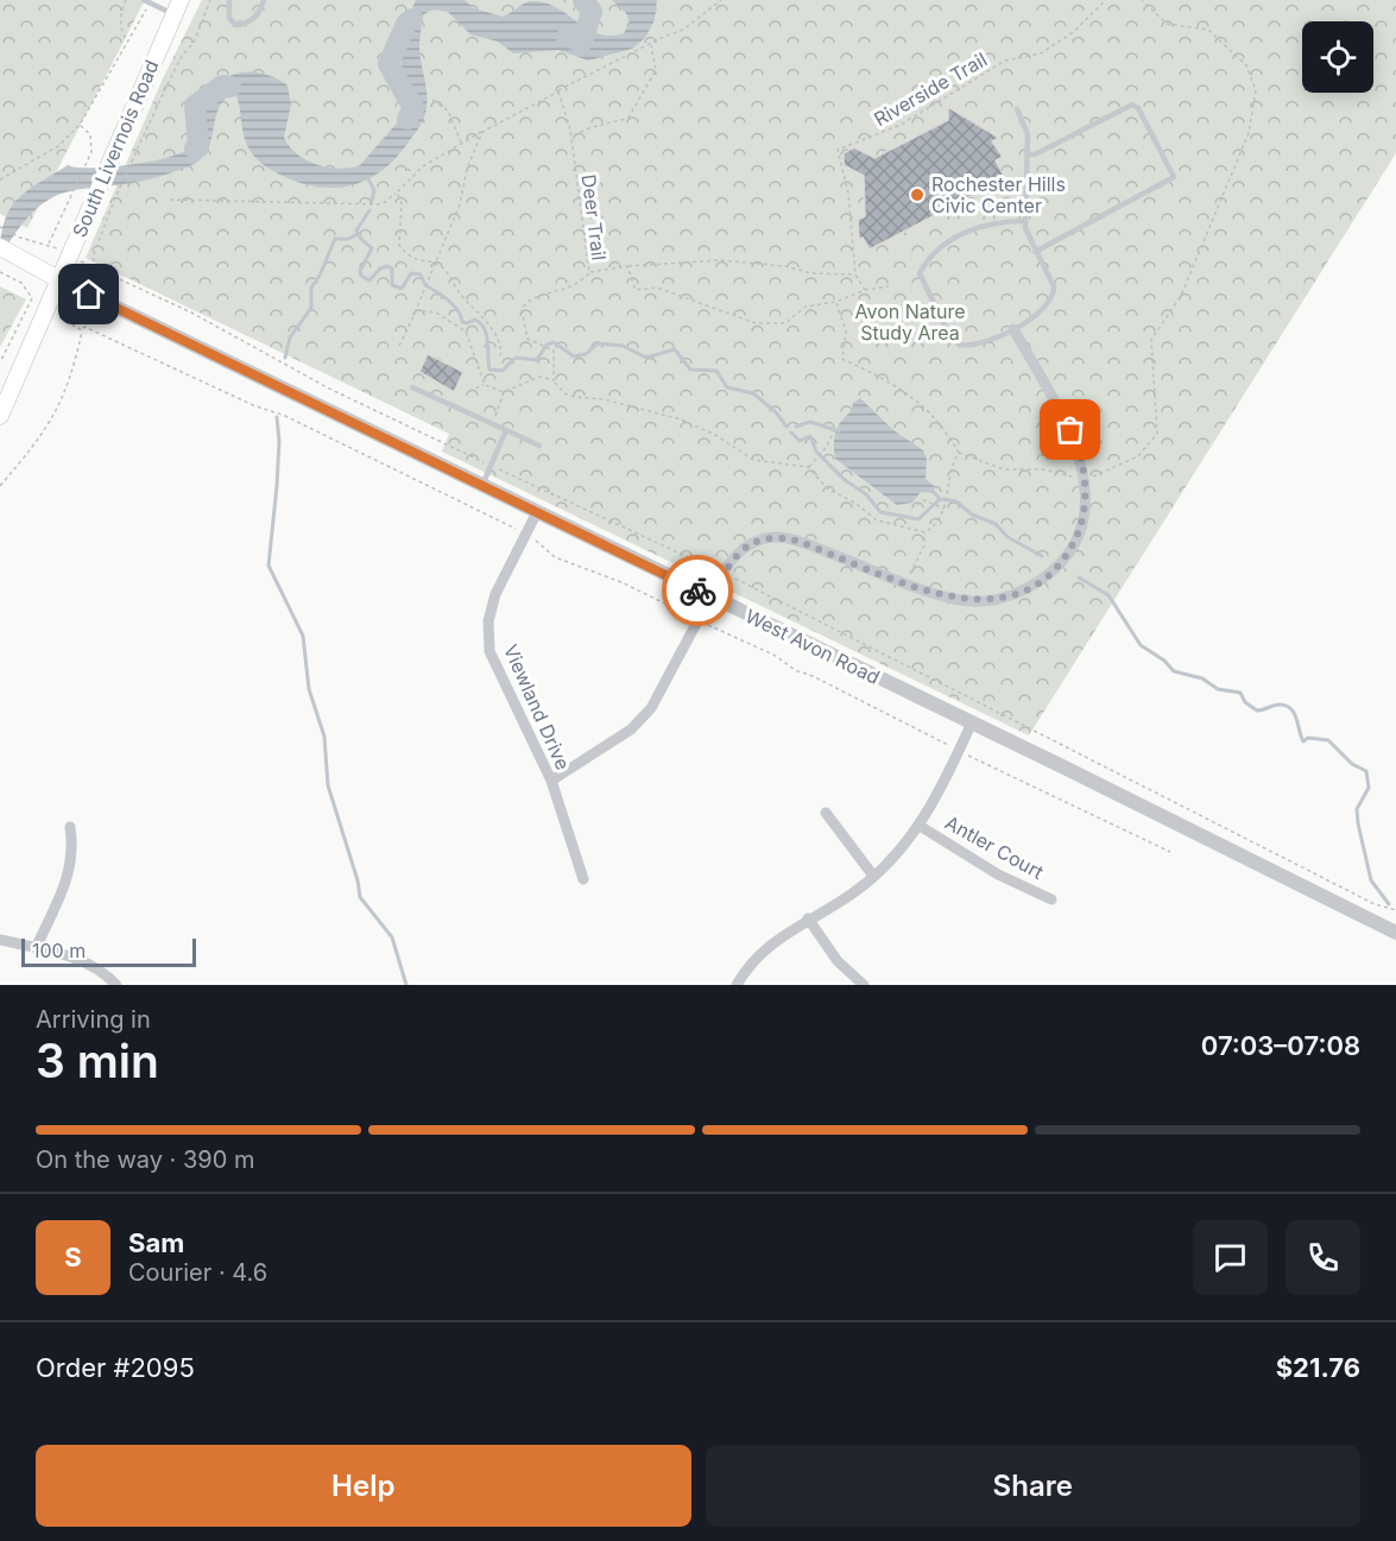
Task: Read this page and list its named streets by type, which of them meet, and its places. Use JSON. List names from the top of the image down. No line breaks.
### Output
{"streets":{"main road":["South Livernois Road","West Avon Road"],"street":["Viewland Drive","Antler Court"],"path":["Riverside Trail","Deer Trail"]},"crossings":[["South Livernois Road","West Avon Road"],["West Avon Road","Viewland Drive"]],"parks":["Avon Nature Study Area"],"places":["Rochester Hills Civic Center"],"scale_bar":"100 m","page":{"scale":"100 m","heading":["3 min","Arriving in","07:03–07:08"],"panel":["Sam","Courier · 4.6","Order #2095","$21.76"],"bar":"On the way · 390 m","round":"S","buttons":["Help","Share"]}}
